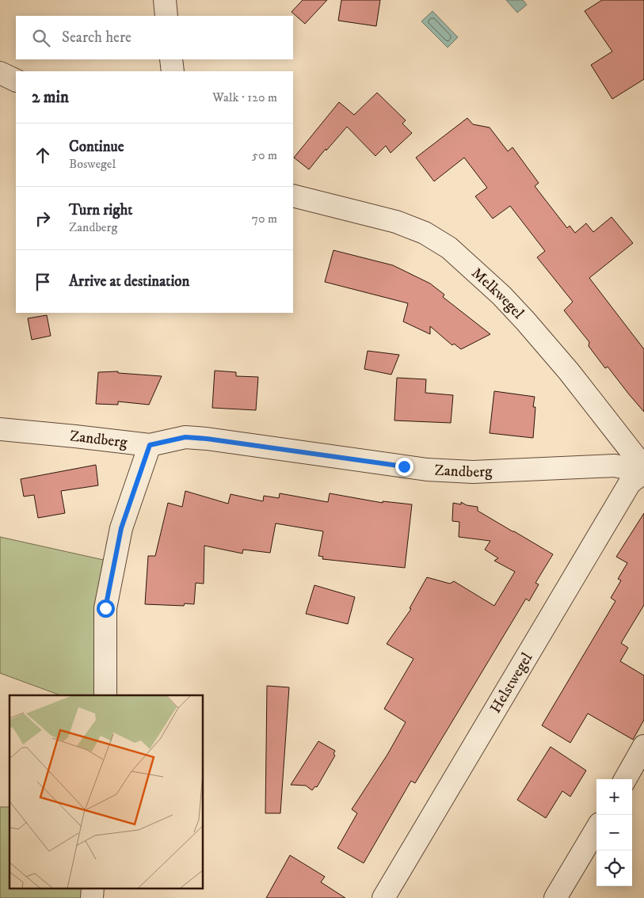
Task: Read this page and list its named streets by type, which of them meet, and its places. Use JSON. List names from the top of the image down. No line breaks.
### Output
{"streets":{"street":["Melkwegel","Zandberg","Helstwegel"]},"crossings":[["Melkwegel","Zandberg"],["Melkwegel","Helstwegel"],["Zandberg","Helstwegel"]],"page":{"search":"Search here","heading":["2 min","Walk · 120 m"],"list":[["Continue","Boswegel","50 m"],["Turn right","Zandberg","70 m"],"Arrive at destination"],"map_buttons":["+","−"]}}
